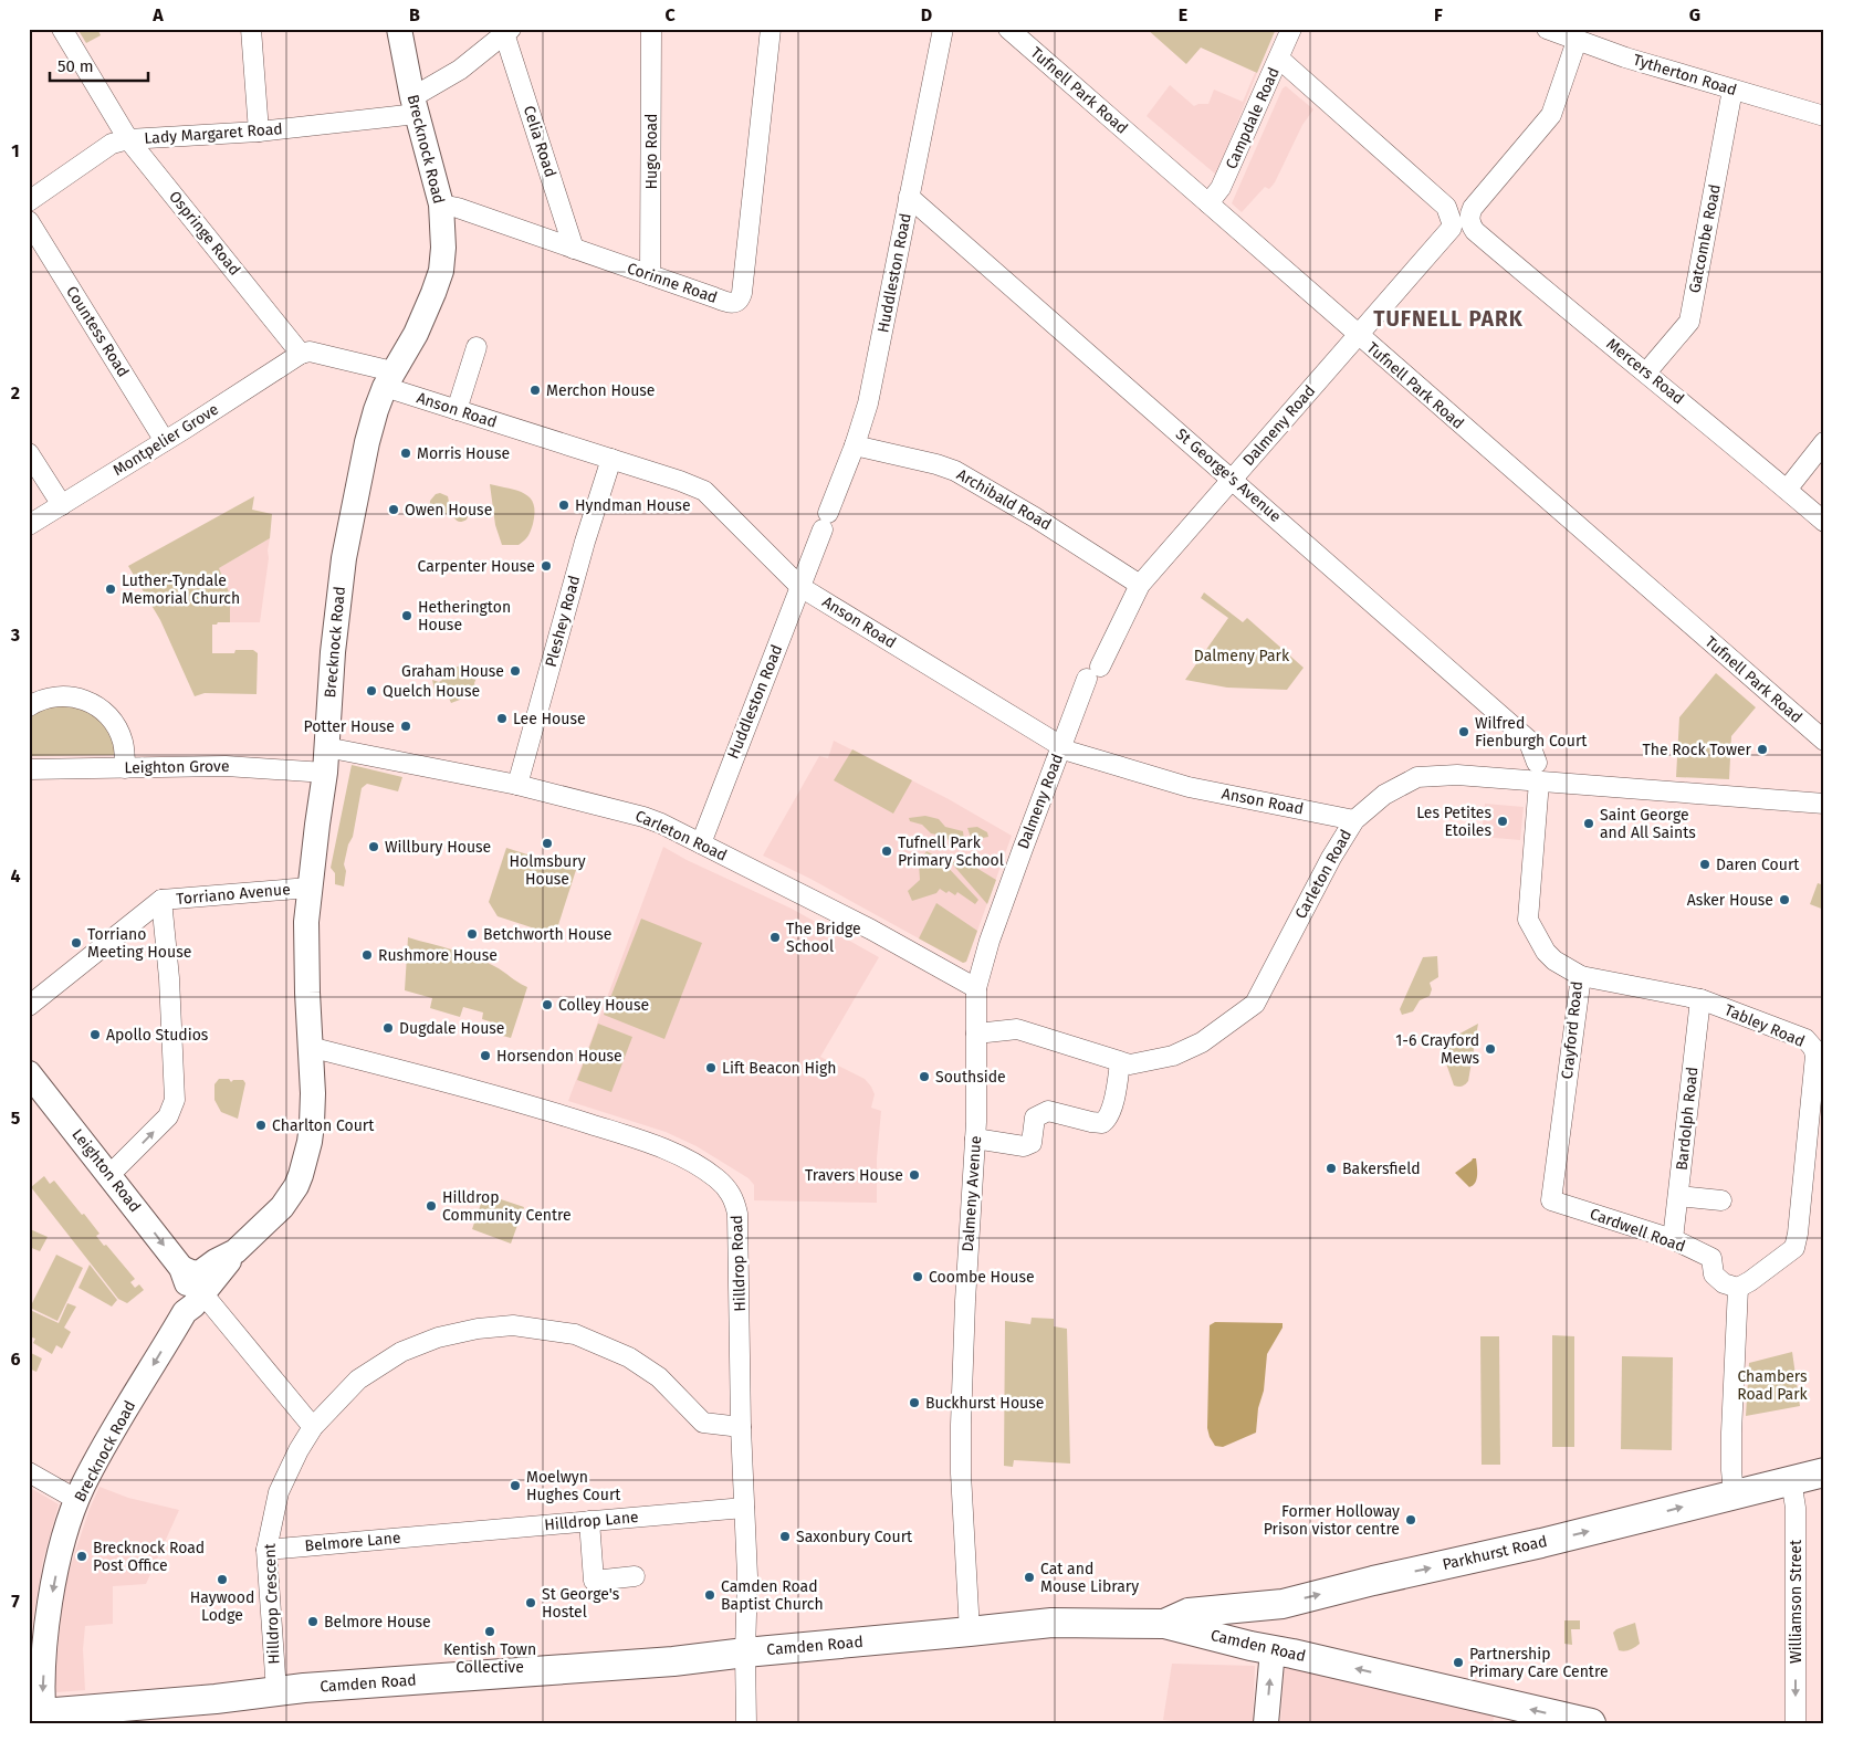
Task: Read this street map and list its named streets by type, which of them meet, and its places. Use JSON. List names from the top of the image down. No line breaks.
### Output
{"streets":{"highway":["Parkhurst Road","Camden Road"],"main road":["Brecknock Road","Leighton Road"],"street":["Tytherton Road","Tufnell Park Road","Campdale Road","Lady Margaret Road","Celia Road","Hugo Road","Ospringe Road","Gatcombe Road","Huddleston Road","Corinne Road","Countess Road","Mercers Road","Anson Road","Dalmeny Road","Montpelier Grove","St George's Avenue","Archibald Road","Pleshey Road","Leighton Grove","Carleton Road","Torriano Avenue","Tabley Road","Crayford Road","Bardolph Road","Dalmeny Avenue","Cardwell Road","Hilldrop Road","Hilldrop Lane","Belmore Lane","Williamson Street","Hilldrop Crescent"]},"crossings":[["Tytherton Road","Gatcombe Road"],["Tytherton Road","Dalmeny Road"],["Tufnell Park Road","Campdale Road"],["Tufnell Park Road","Dalmeny Road"],["Campdale Road","Mercers Road"],["Lady Margaret Road","Celia Road"],["Lady Margaret Road","Brecknock Road"],["Lady Margaret Road","Ospringe Road"],["Celia Road","Corinne Road"],["Brecknock Road","Corinne Road"],["Brecknock Road","Anson Road"],["Brecknock Road","Leighton Grove"],["Brecknock Road","Carleton Road"],["Brecknock Road","Torriano Avenue"],["Brecknock Road","Leighton Road"],["Brecknock Road","Hilldrop Road"],["Brecknock Road","Camden Road"],["Hugo Road","Corinne Road"],["Ospringe Road","Montpelier Grove"],["Gatcombe Road","Mercers Road"],["Huddleston Road","Anson Road"],["Huddleston Road","St George's Avenue"],["Huddleston Road","Archibald Road"],["Huddleston Road","Carleton Road"],["Countess Road","Montpelier Grove"],["Mercers Road","Dalmeny Road"],["Anson Road","Dalmeny Road"],["Anson Road","Pleshey Road"],["Anson Road","Carleton Road"],["Dalmeny Road","St George's Avenue"],["Dalmeny Road","Archibald Road"],["Dalmeny Road","Carleton Road"],["Dalmeny Road","Dalmeny Avenue"],["St George's Avenue","Carleton Road"],["St George's Avenue","Crayford Road"],["Pleshey Road","Carleton Road"],["Carleton Road","Crayford Road"],["Carleton Road","Dalmeny Avenue"],["Tabley Road","Crayford Road"],["Tabley Road","Bardolph Road"],["Tabley Road","Cardwell Road"],["Crayford Road","Cardwell Road"],["Bardolph Road","Cardwell Road"],["Dalmeny Avenue","Camden Road"],["Hilldrop Road","Hilldrop Lane"],["Hilldrop Road","Hilldrop Crescent"],["Hilldrop Road","Camden Road"],["Hilldrop Lane","Belmore Lane"],["Belmore Lane","Hilldrop Crescent"],["Parkhurst Road","Williamson Street"],["Parkhurst Road","Camden Road"],["Hilldrop Crescent","Camden Road"]],"one_way":["Leighton Road","Parkhurst Road","Williamson Street"],"districts":["TUFNELL PARK"],"parks":["Dalmeny Park","Chambers Road Park"],"places":["Merchon House","Morris House","Hyndman House","Owen House","Carpenter House","Luther-Tyndale Memorial Church","Hetherington House","Graham House","Quelch House","Lee House","Potter House","Wilfred Fienburgh Court","The Rock Tower","Les Petites Etoiles","Saint George and All Saints","Holmsbury House","Willbury House","Tufnell Park Primary School","Daren Court","Asker House","Betchworth House","The Bridge School","Torriano Meeting House","Rushmore House","Colley House","Dugdale House","Apollo Studios","1-6 Crayford Mews","Horsendon House","Lift Beacon High","Southside","Charlton Court","Bakersfield","Travers House","Hilldrop Community Centre","Coombe House","Buckhurst House","Moelwyn Hughes Court","Former Holloway Prison vistor centre","Saxonbury Court","Brecknock Road Post Office","Cat and Mouse Library","Haywood Lodge","Camden Road Baptist Church","St George's Hostel","Belmore House","Kentish Town Collective","Partnership Primary Care Centre"],"scale_bar":"50 m","grid":{"columns":["A","B","C","D","E","F","G"],"rows":["1","2","3","4","5","6","7"]}}
